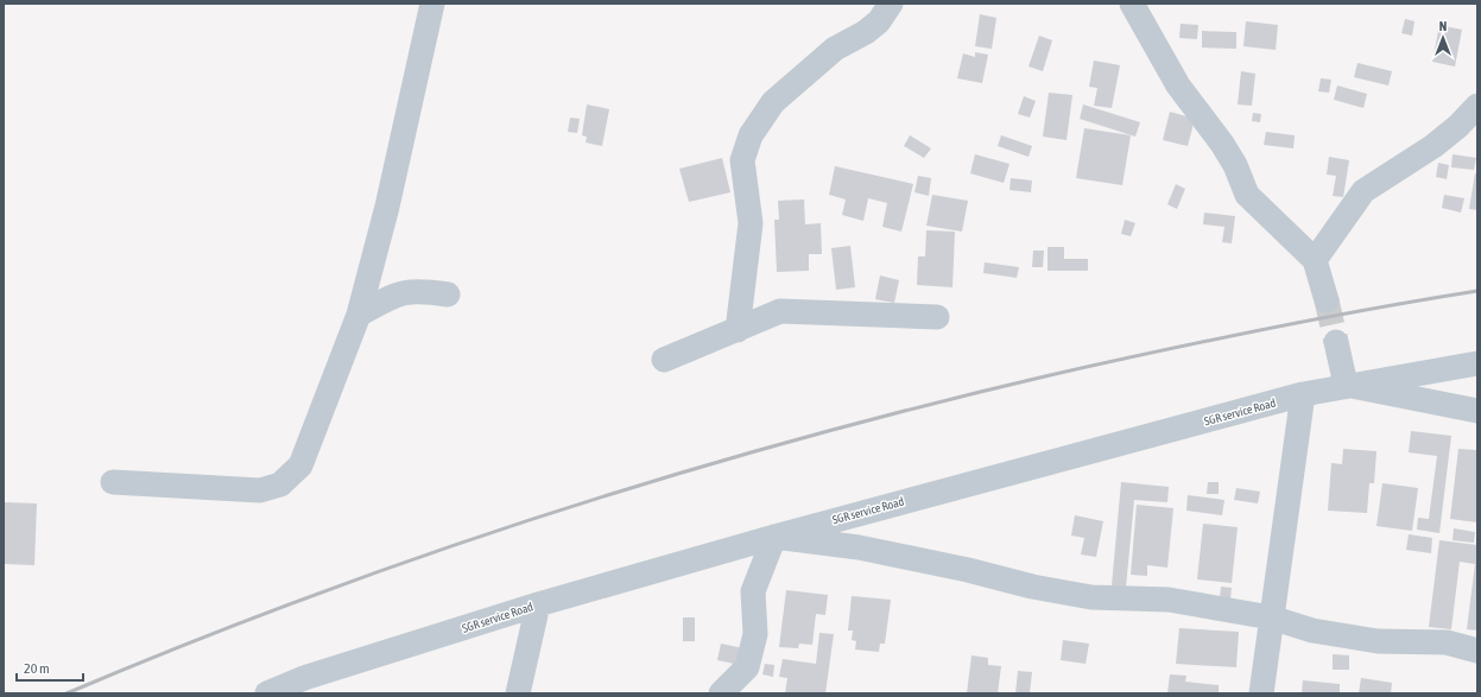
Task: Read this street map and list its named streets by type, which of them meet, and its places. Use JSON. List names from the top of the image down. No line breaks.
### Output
{"streets":{"street":["SGR service Road"]},"scale_bar":"20 m","north":"top"}
